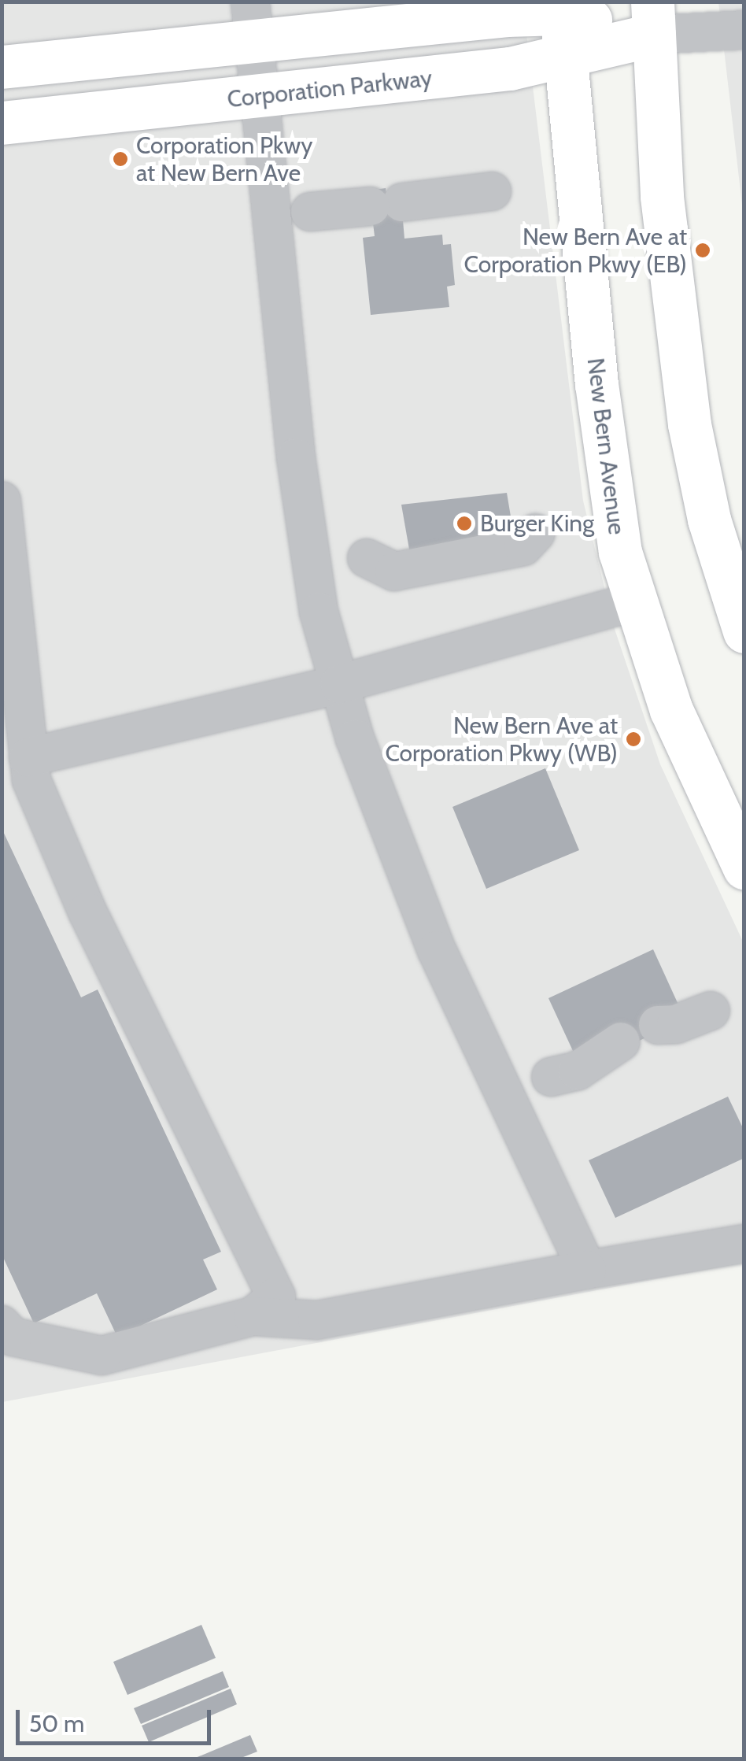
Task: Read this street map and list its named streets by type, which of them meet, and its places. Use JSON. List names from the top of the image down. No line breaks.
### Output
{"streets":{"main road":["Corporation Parkway","New Bern Avenue"]},"crossings":[["Corporation Parkway","New Bern Avenue"]],"places":["Corporation Pkwy at New Bern Ave","New Bern Ave at Corporation Pkwy (EB)","Burger King","New Bern Ave at Corporation Pkwy (WB)"],"scale_bar":"50 m"}
